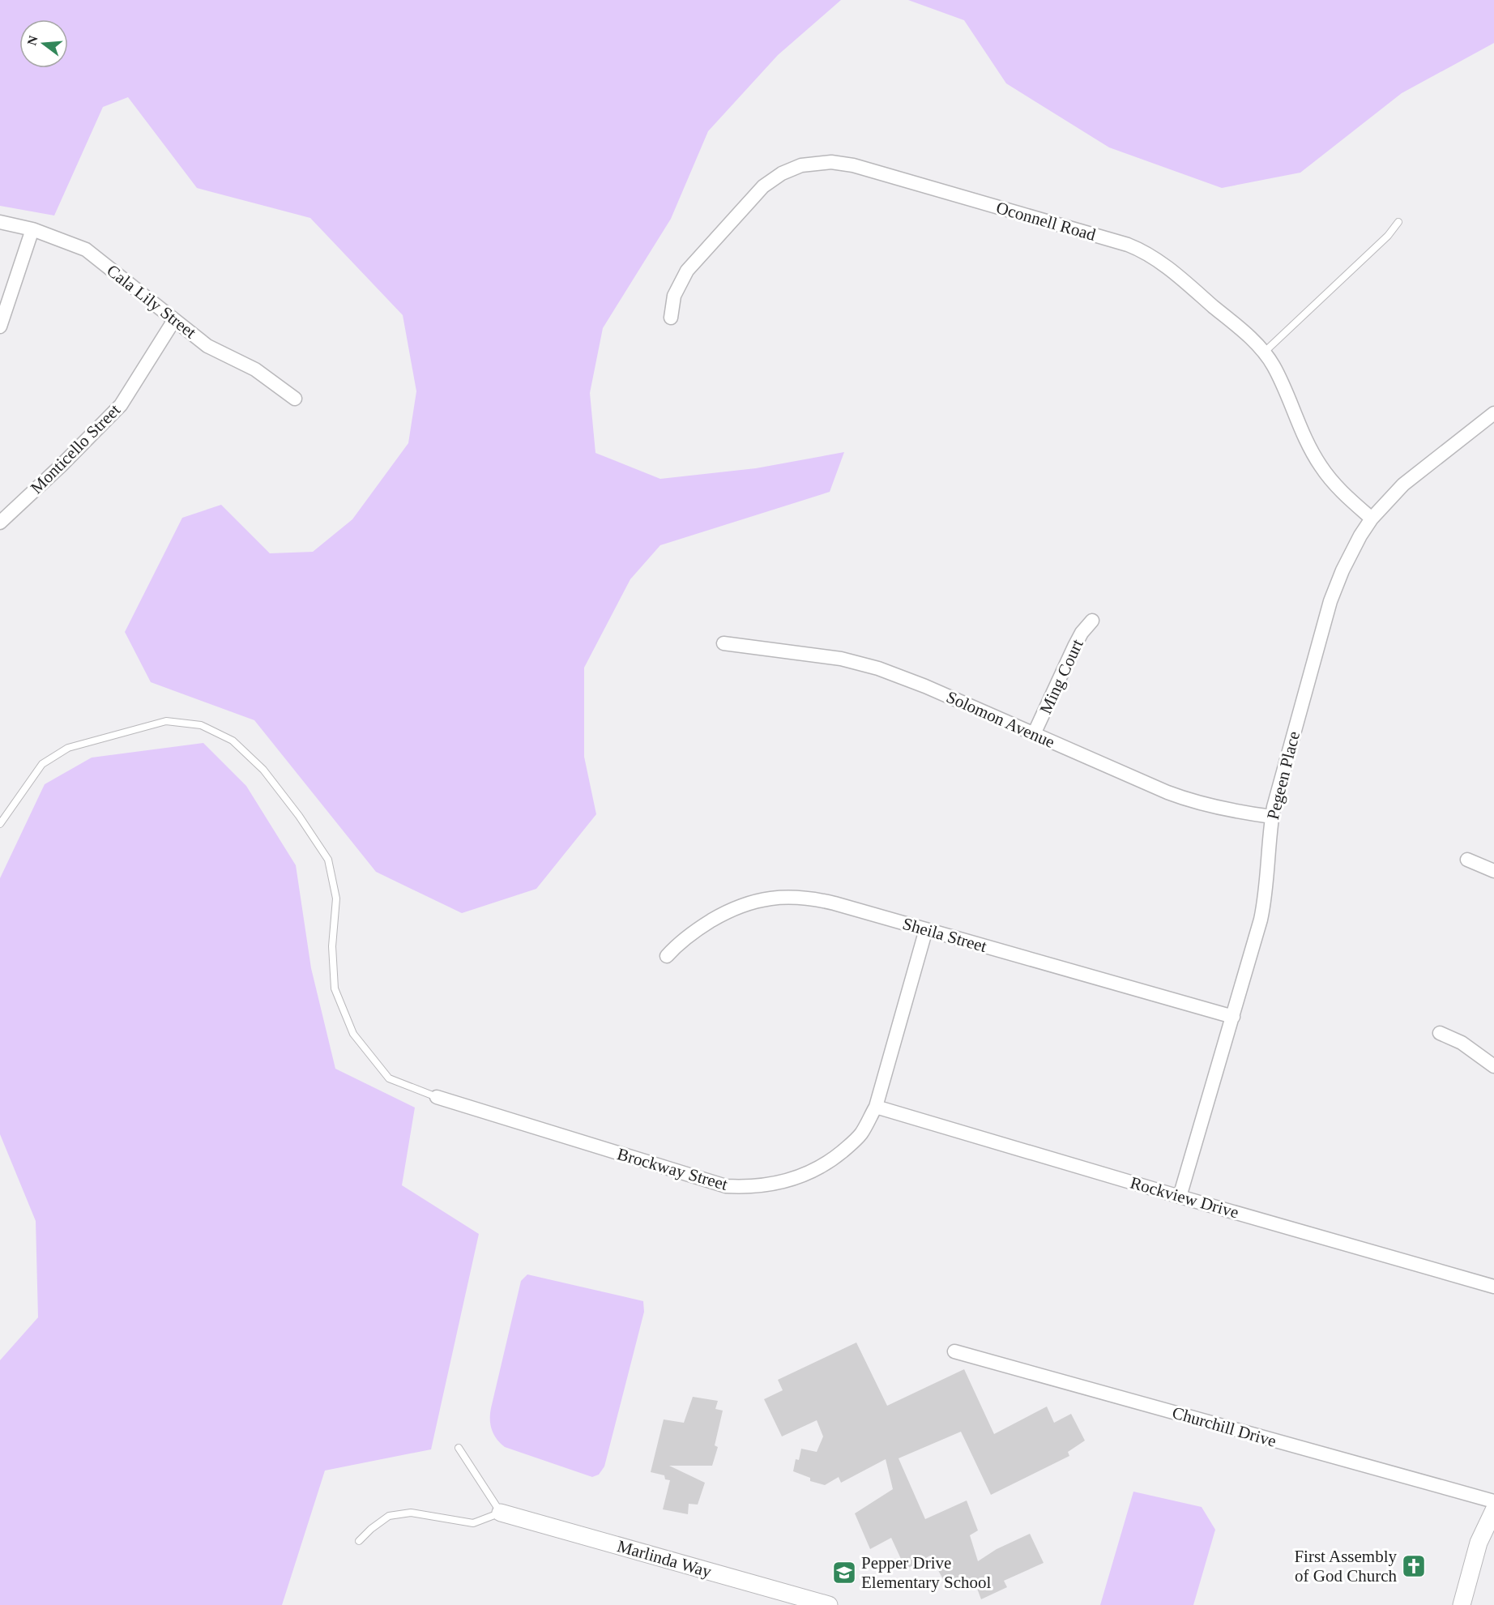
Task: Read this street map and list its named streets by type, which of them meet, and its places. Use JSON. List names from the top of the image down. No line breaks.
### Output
{"streets":{"street":["Oconnell Road","Cala Lily Street","Monticello Street","Ming Court","Solomon Avenue","Pegeen Place","Sheila Street","Brockway Street","Rockview Drive","Churchill Drive","Marlinda Way"]},"crossings":[["Oconnell Road","Pegeen Place"],["Cala Lily Street","Monticello Street"],["Ming Court","Solomon Avenue"],["Solomon Avenue","Pegeen Place"],["Pegeen Place","Sheila Street"],["Pegeen Place","Rockview Drive"],["Sheila Street","Brockway Street"],["Brockway Street","Rockview Drive"]],"places":{"church":["First Assembly of God Church"],"school or university":["Pepper Drive Elementary School"]},"north":"left"}
